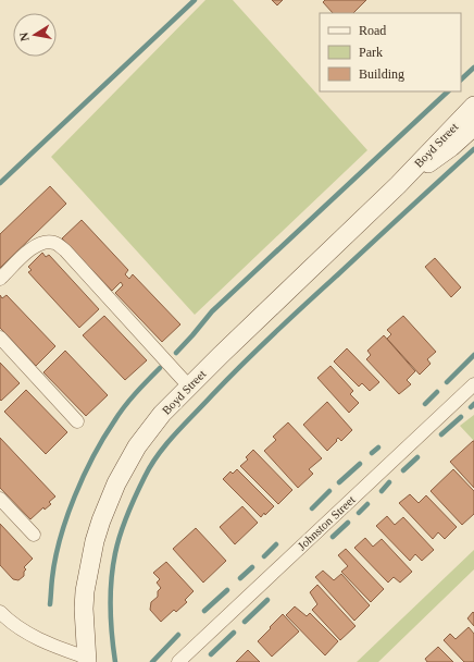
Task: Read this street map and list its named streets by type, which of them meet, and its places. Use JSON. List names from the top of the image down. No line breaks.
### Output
{"streets":{"main road":["Boyd Street"],"street":["Johnston Street"]},"legend":["Road","Park","Building"],"north":"left"}
